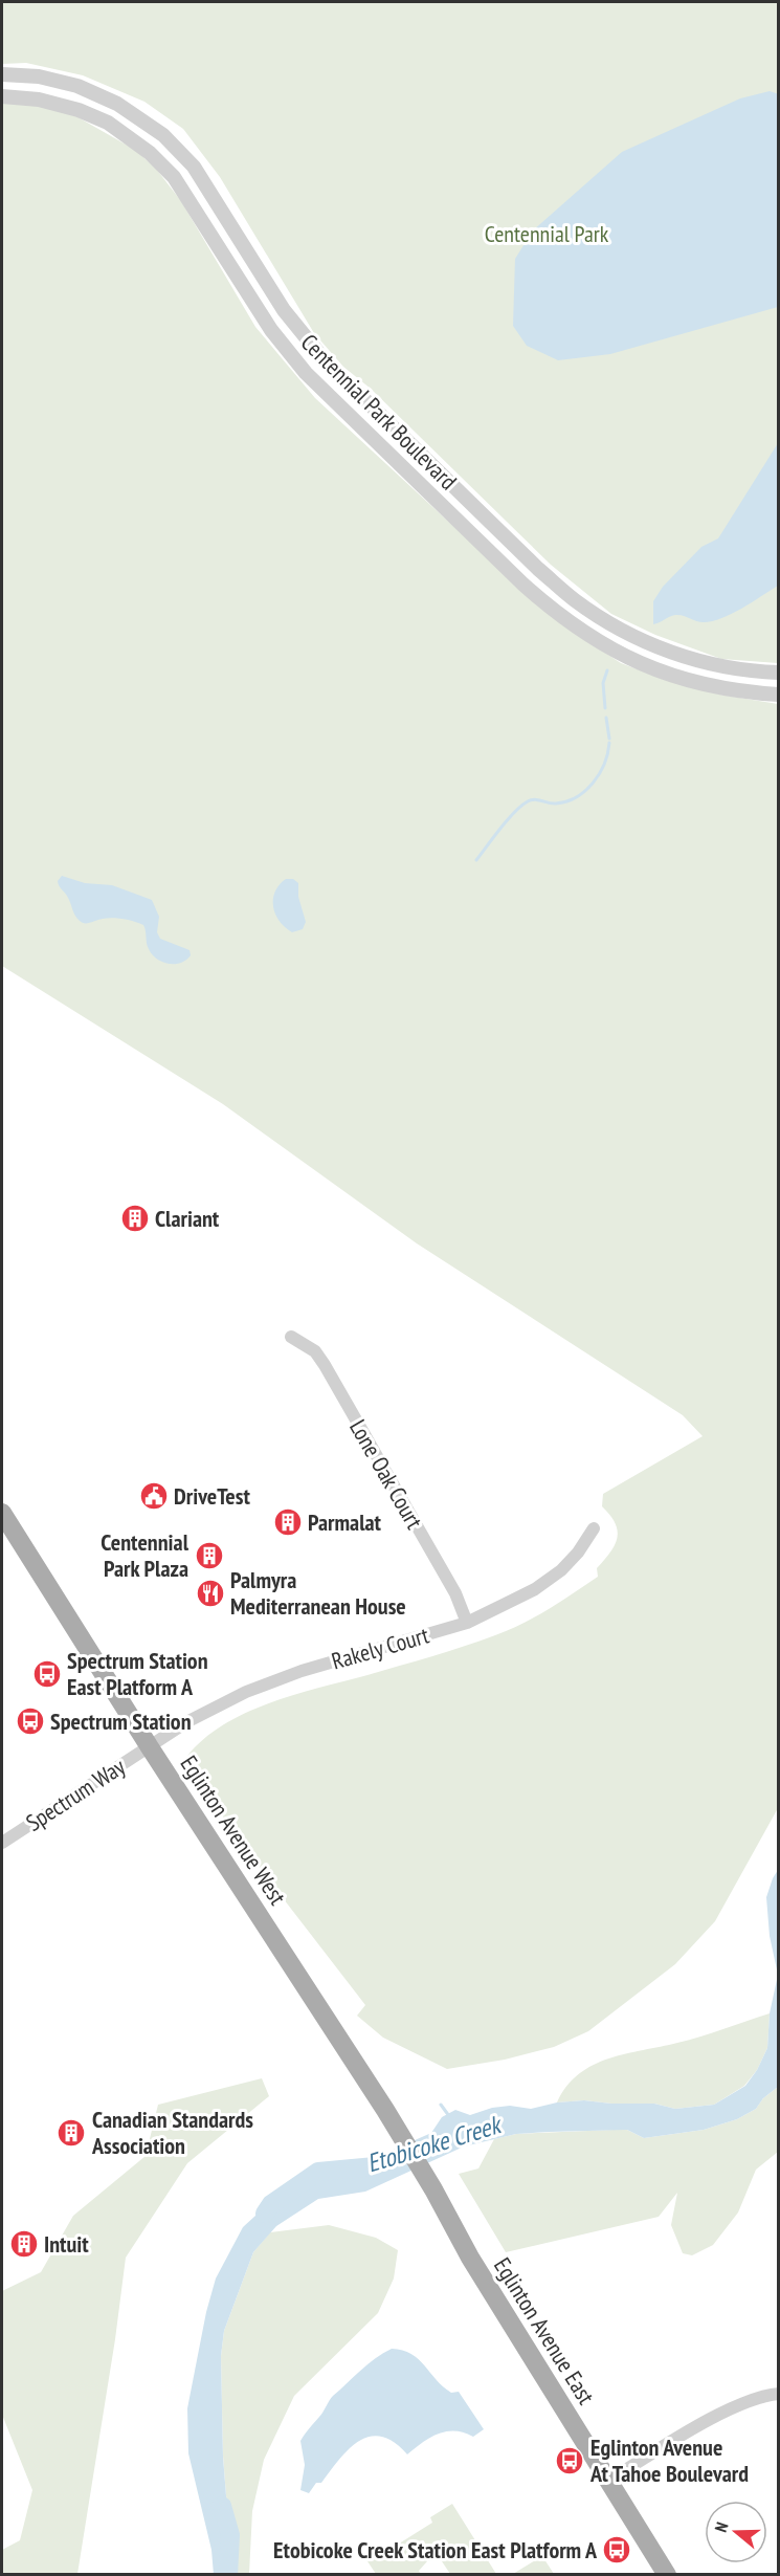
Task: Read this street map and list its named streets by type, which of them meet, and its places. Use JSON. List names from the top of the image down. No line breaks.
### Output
{"streets":{"main road":["Eglinton Avenue West","Eglinton Avenue East"],"street":["Centennial Park Boulevard","Lone Oak Court","Rakely Court","Spectrum Way"]},"crossings":[["Lone Oak Court","Rakely Court"],["Rakely Court","Spectrum Way"],["Rakely Court","Eglinton Avenue West"],["Spectrum Way","Eglinton Avenue West"],["Eglinton Avenue West","Eglinton Avenue East"]],"water":["Etobicoke Creek"],"parks":["Centennial Park"],"places":{"building":["Clariant","Parmalat","Centennial Park Plaza","Canadian Standards Association","Intuit"],"public building":["DriveTest"],"restaurant":["Palmyra Mediterranean House"],"bus stop":["Spectrum Station East Platform A","Spectrum Station","Eglinton Avenue At Tahoe Boulevard","Etobicoke Creek Station East Platform A"]},"north":"left"}
